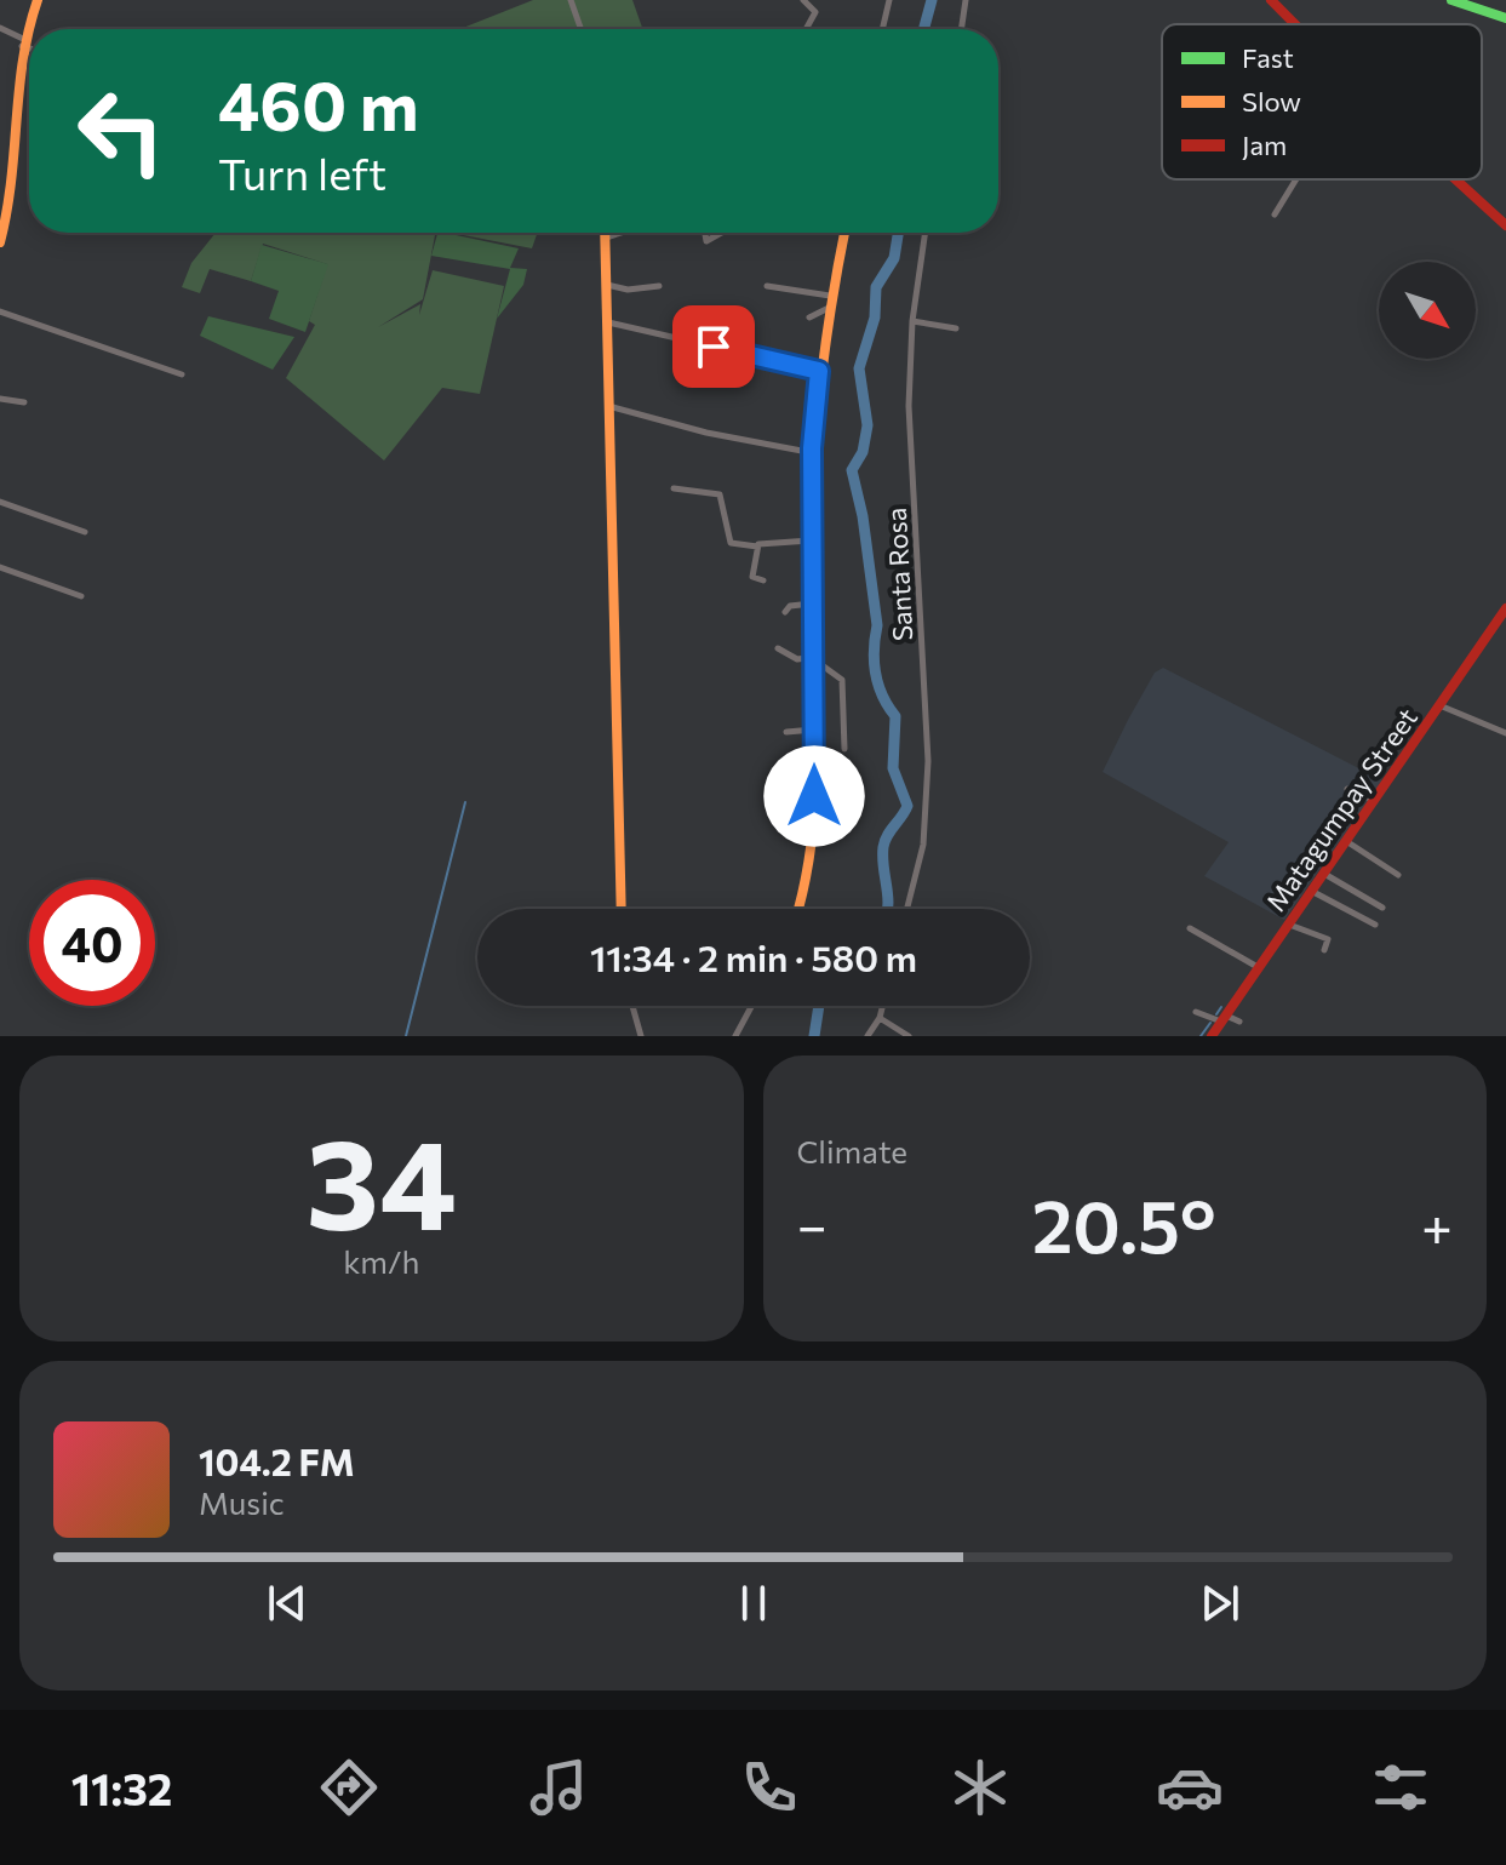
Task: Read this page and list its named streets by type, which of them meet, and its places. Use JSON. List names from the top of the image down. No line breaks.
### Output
{"streets":{"street":["Santa Rosa","Matagumpay Street"]},"legend":["Fast","Slow","Jam"],"north":"bottom right","page":{"turn":["460 m","Turn left"],"limit":"40","trip":"11:34 · 2 min · 580 m","tile":[["34","km/h"],"Climate"],"heat":["−","20.5°","+"],"song":["104.2 FM","Music"],"tabs":"11:32"}}
